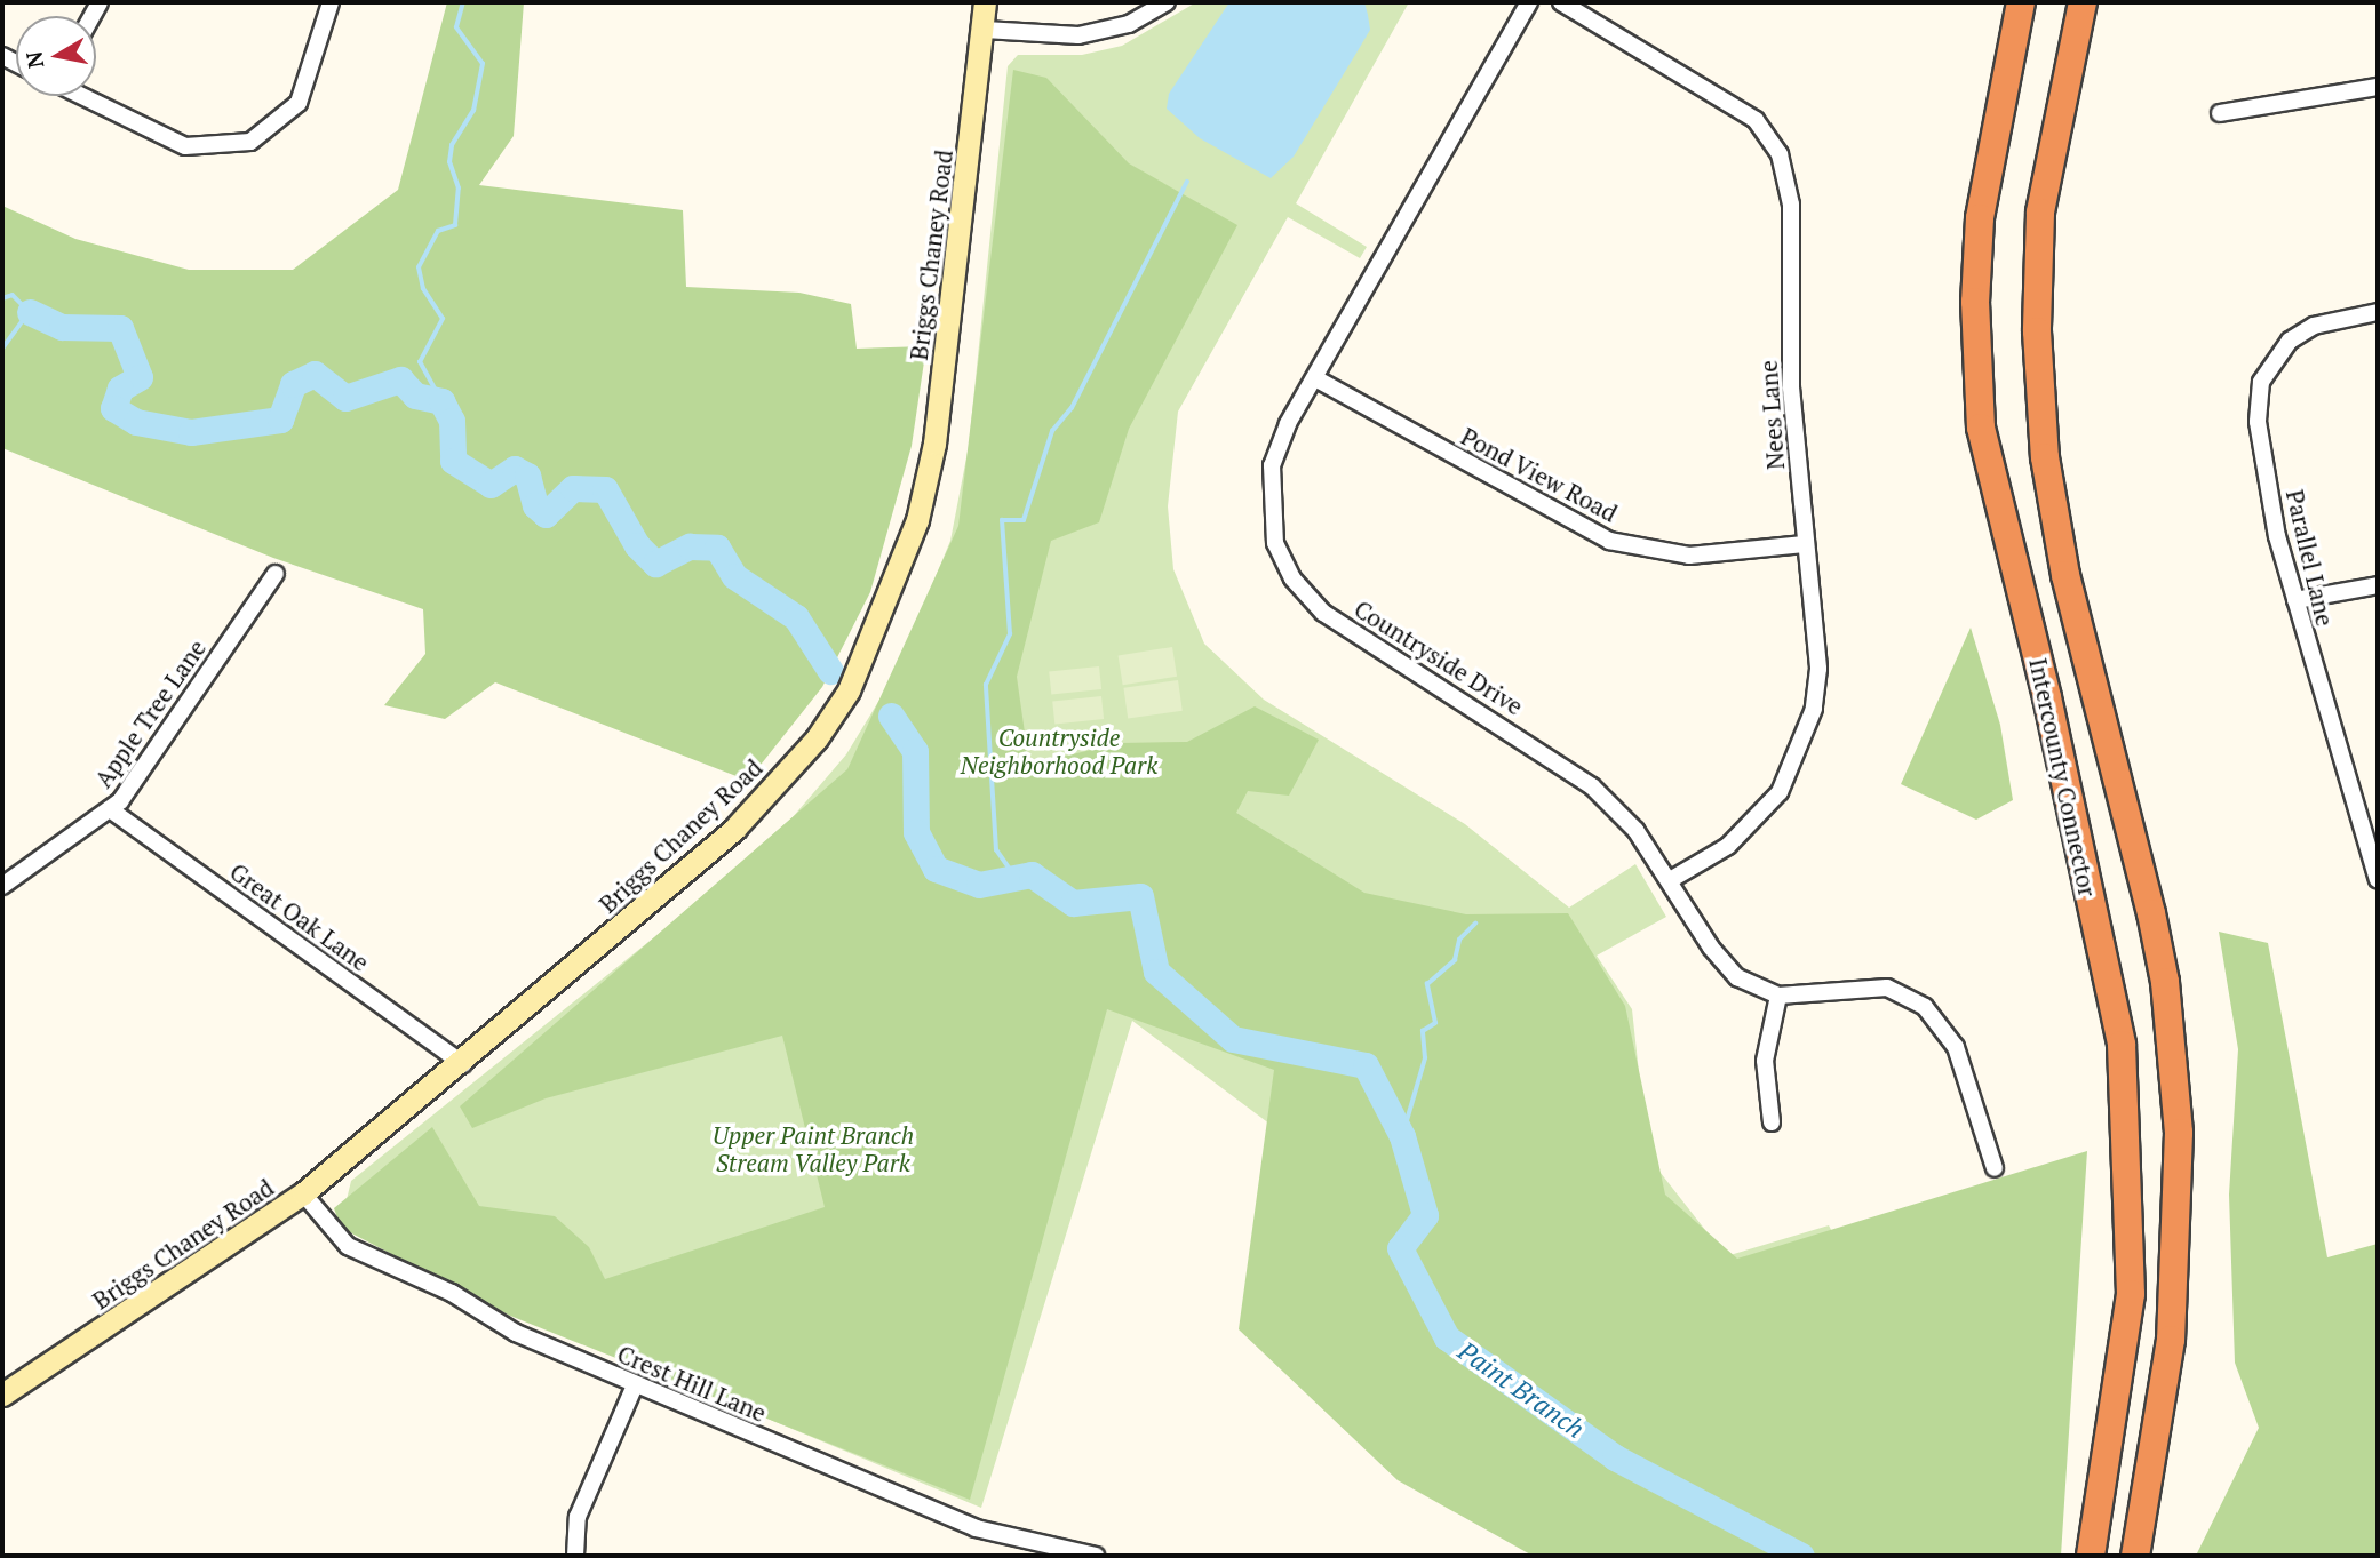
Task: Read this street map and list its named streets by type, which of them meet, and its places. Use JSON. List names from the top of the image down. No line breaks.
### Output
{"streets":{"highway":["Intercounty Connector"],"main road":["Briggs Chaney Road"],"street":["Nees Lane","Pond View Road","Parallel Lane","Countryside Drive","Apple Tree Lane","Great Oak Lane","Crest Hill Lane"]},"crossings":[["Briggs Chaney Road","Great Oak Lane"],["Briggs Chaney Road","Crest Hill Lane"],["Nees Lane","Pond View Road"],["Nees Lane","Countryside Drive"],["Pond View Road","Countryside Drive"],["Apple Tree Lane","Great Oak Lane"]],"water":["Paint Branch"],"parks":["Countryside Neighborhood Park","Upper Paint Branch Stream Valley Park"],"north":"left"}
